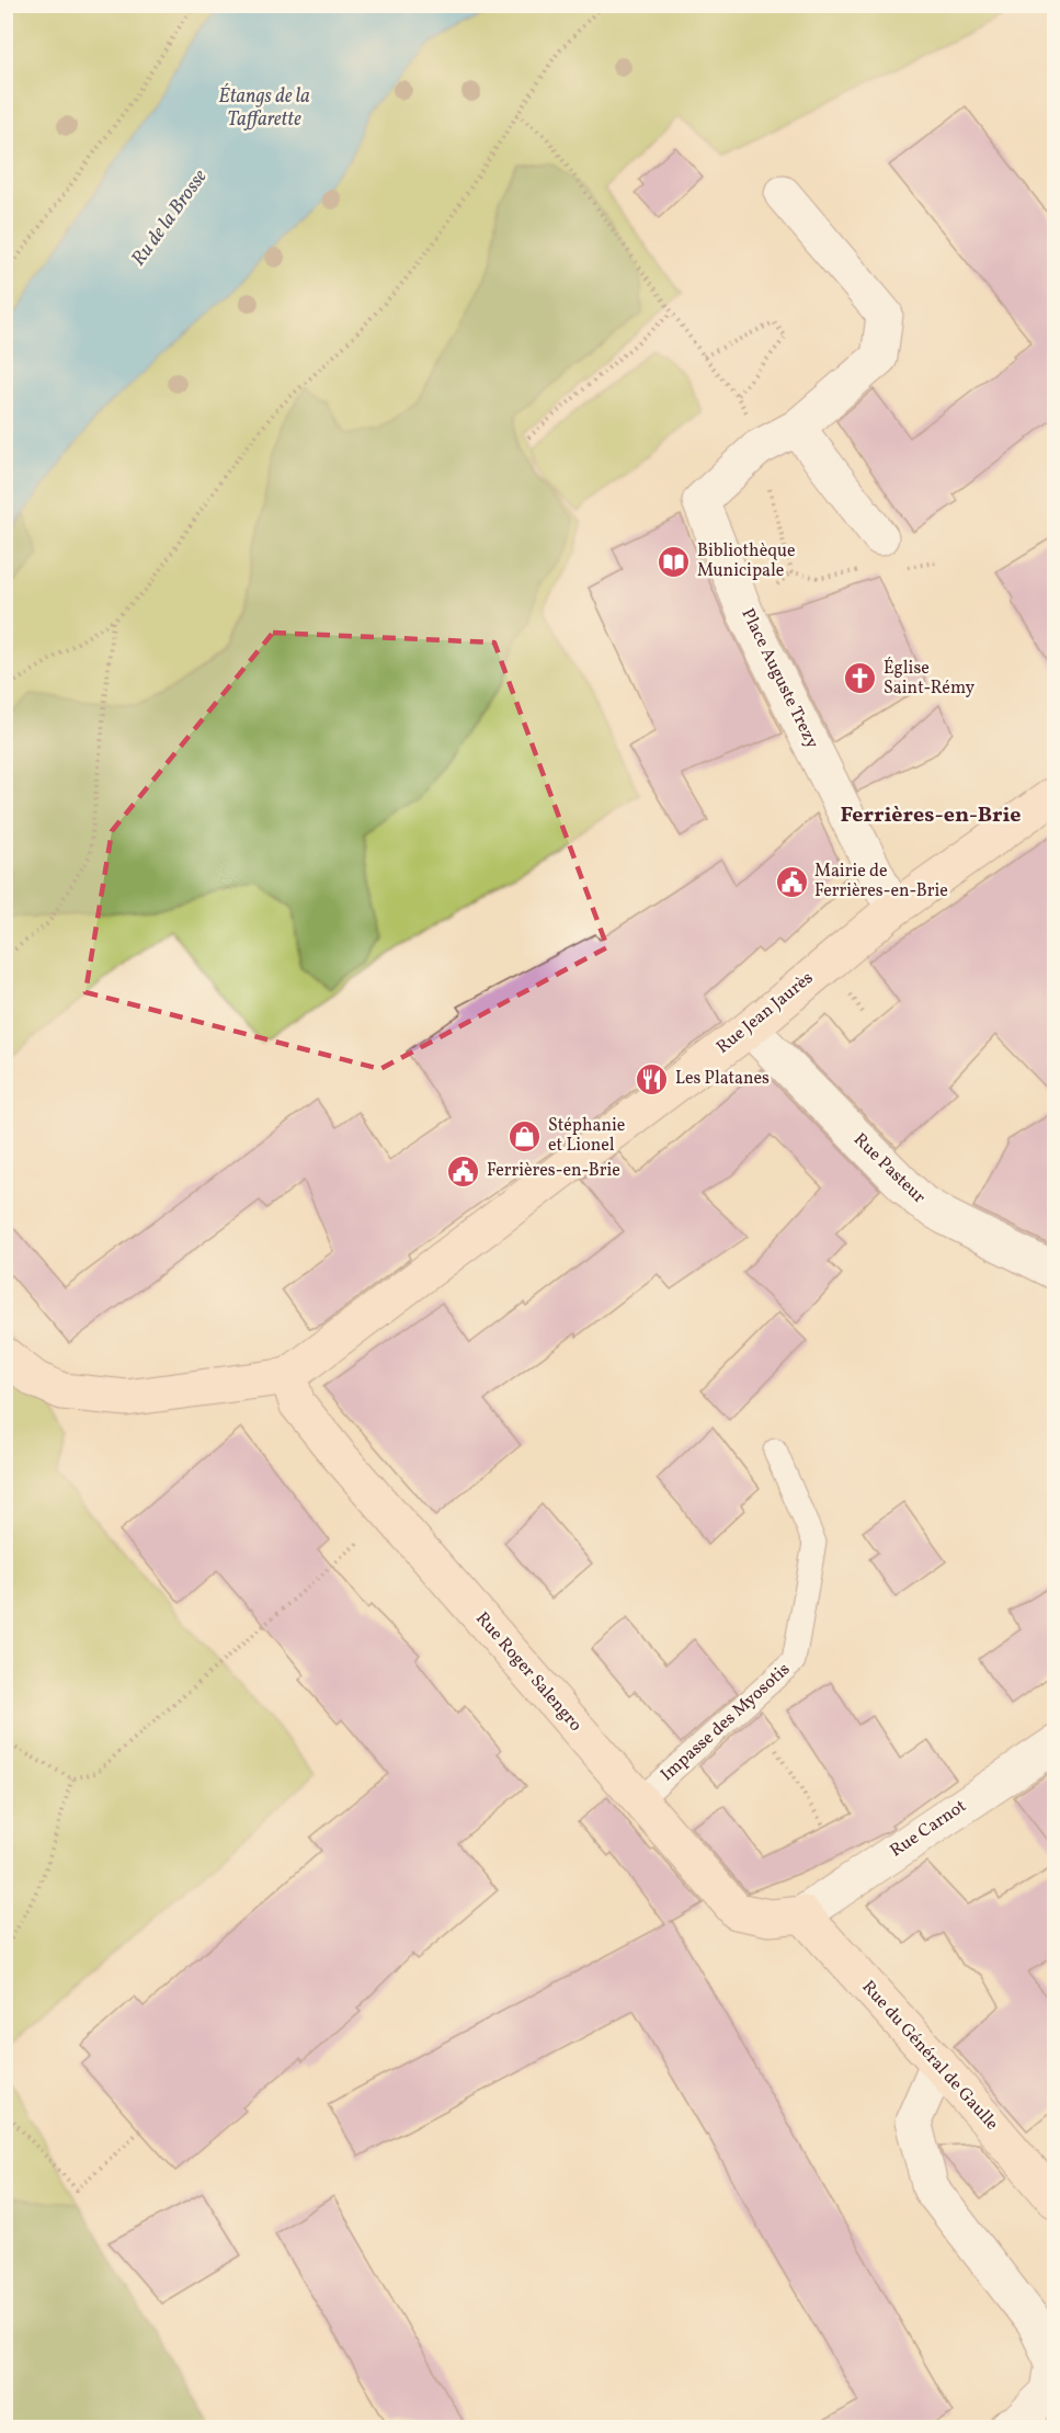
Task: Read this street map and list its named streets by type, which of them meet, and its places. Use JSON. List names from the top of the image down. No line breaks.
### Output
{"streets":{"main road":["Rue Jean Jaurès","Rue Roger Salengro","Rue du Général de Gaulle"],"street":["Place Auguste Trezy","Rue Pasteur","Rue Carnot"],"lane":["Impasse des Myosotis"]},"crossings":[["Place Auguste Trezy","Rue Jean Jaurès"],["Rue Jean Jaurès","Rue Pasteur"],["Rue Jean Jaurès","Rue Roger Salengro"],["Rue Roger Salengro","Impasse des Myosotis"],["Rue Roger Salengro","Rue Carnot"],["Rue Roger Salengro","Rue du Général de Gaulle"],["Rue Carnot","Rue du Général de Gaulle"]],"districts":["Ferrières-en-Brie"],"water":["Étangs de la Taffarette","Ru de la Brosse"],"places":{"library":["Bibliothèque Municipale"],"church":["Église Saint-Rémy"],"public building":["Mairie de Ferrières-en-Brie","Ferrières-en-Brie"],"restaurant":["Les Platanes"],"shop":["Stéphanie et Lionel"]}}
